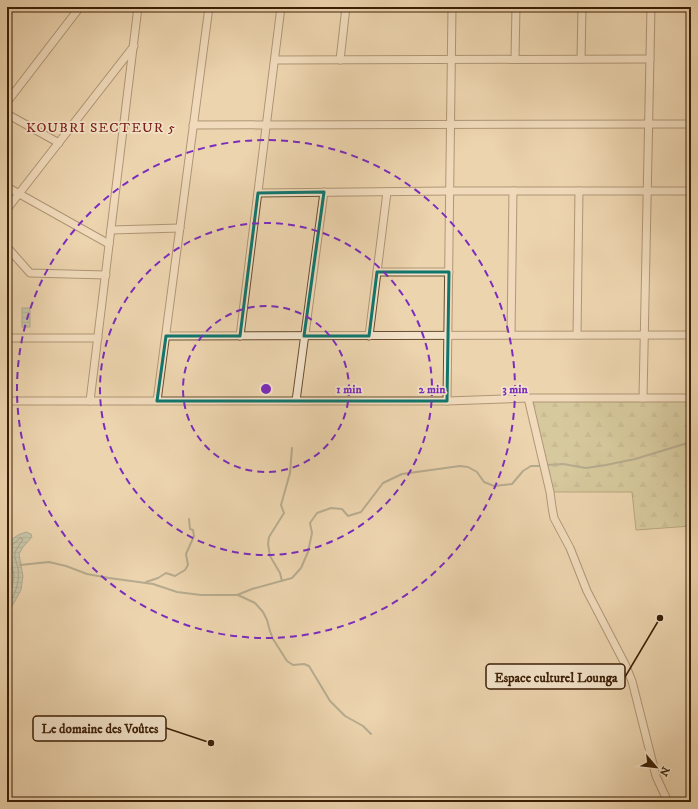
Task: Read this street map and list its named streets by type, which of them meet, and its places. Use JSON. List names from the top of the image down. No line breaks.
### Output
{"districts":["KOUBRI SECTEUR 5"],"places":["Espace culturel Lounga","Le domaine des Voûtes"],"north":"bottom right","rings":["1 min","2 min","3 min"]}
